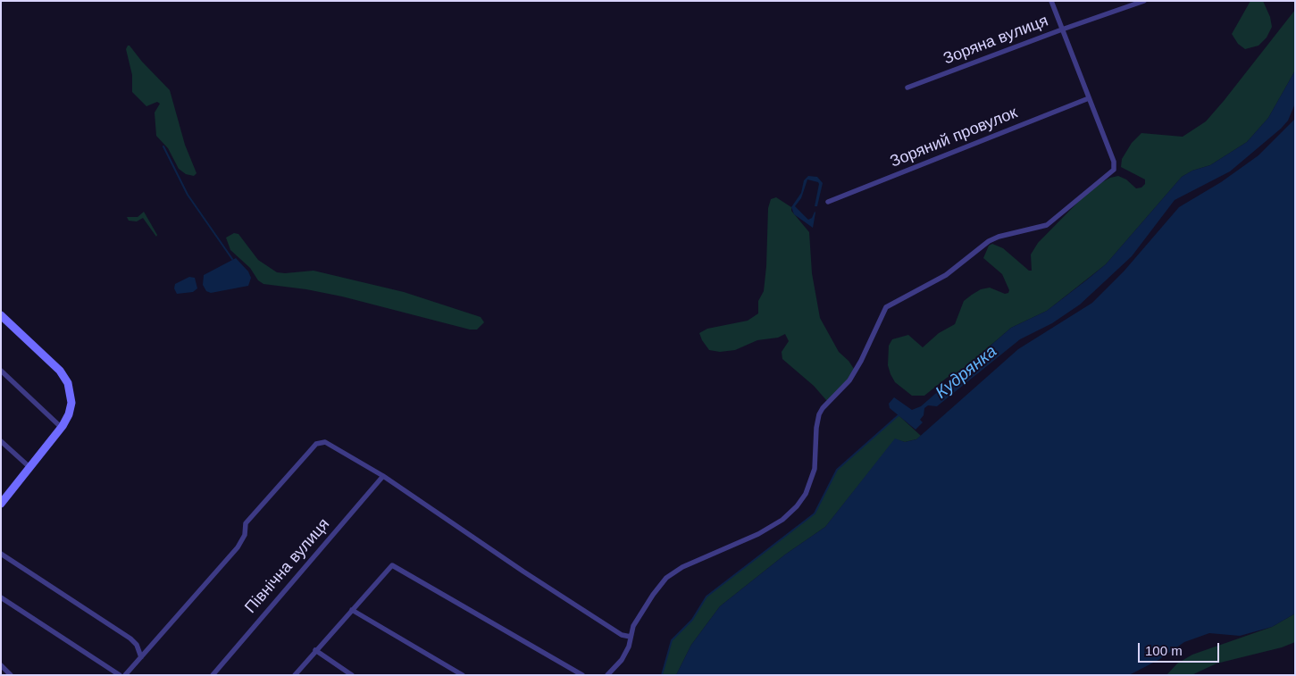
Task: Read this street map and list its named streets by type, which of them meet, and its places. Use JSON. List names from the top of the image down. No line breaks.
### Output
{"streets":{"street":["Зоряна вулиця","Зоряний провулок","Північна вулиця"]},"water":["Кудрянка"],"scale_bar":"100 m"}
